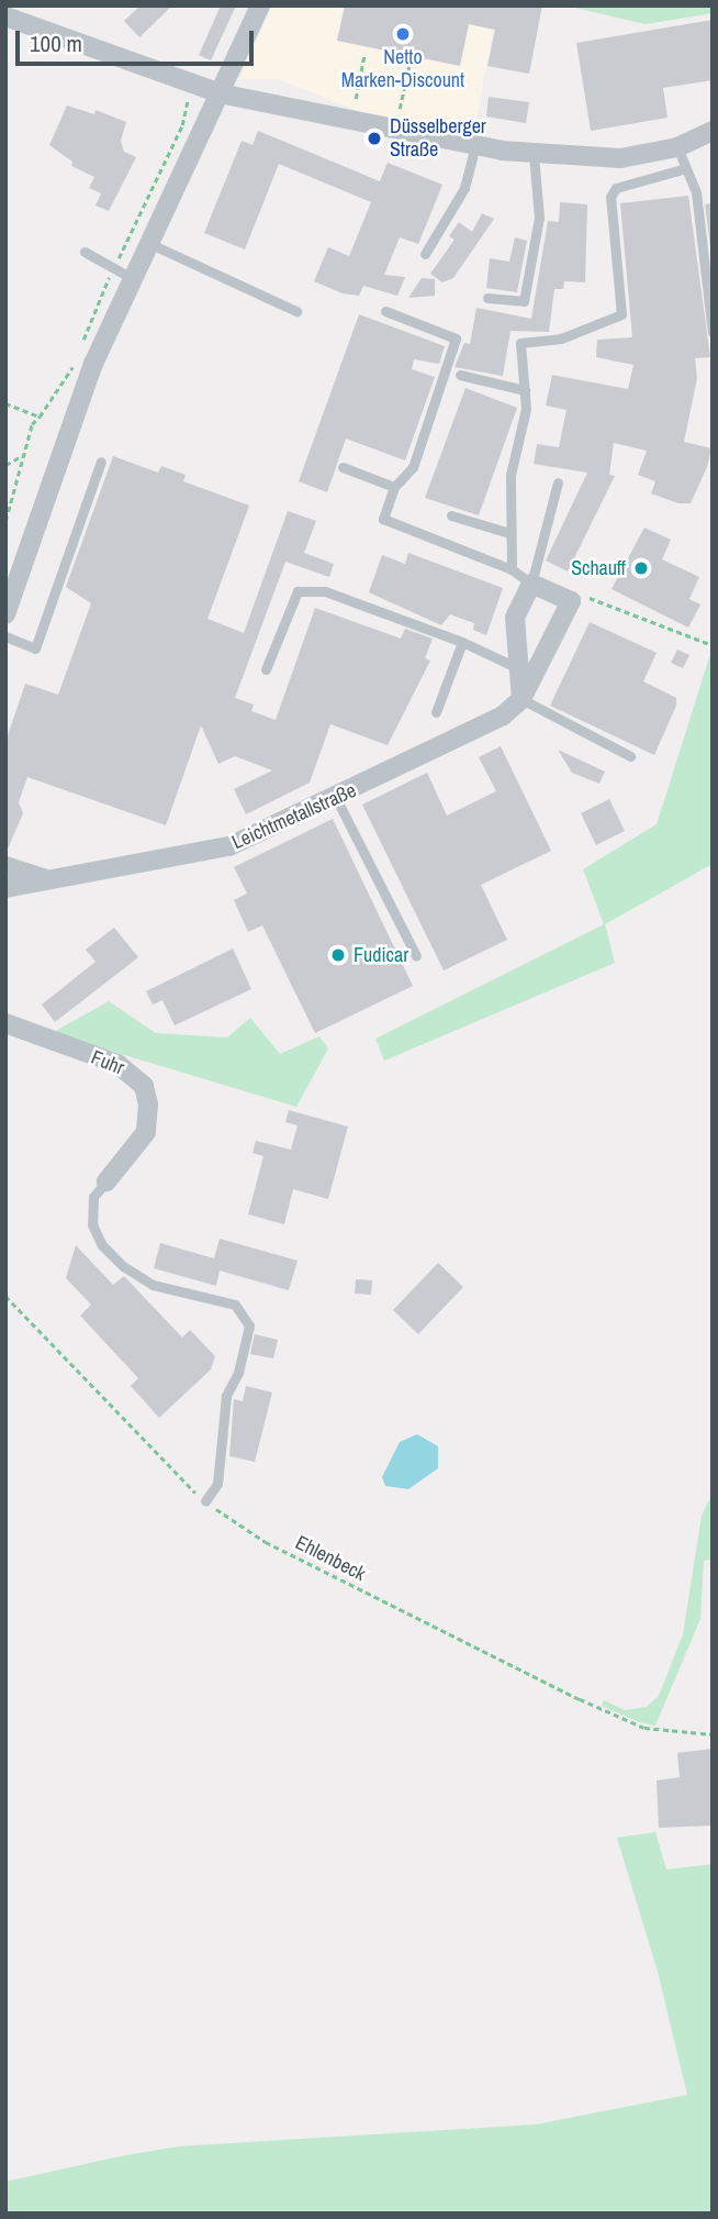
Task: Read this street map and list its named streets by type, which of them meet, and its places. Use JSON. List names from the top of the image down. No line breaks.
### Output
{"streets":{"street":["Leichtmetallstraße","Fuhr"],"path":["Ehlenbeck"]},"places":["Netto Marken-Discount","Düsselberger Straße","Schauff","Fudicar"],"scale_bar":"100 m"}
